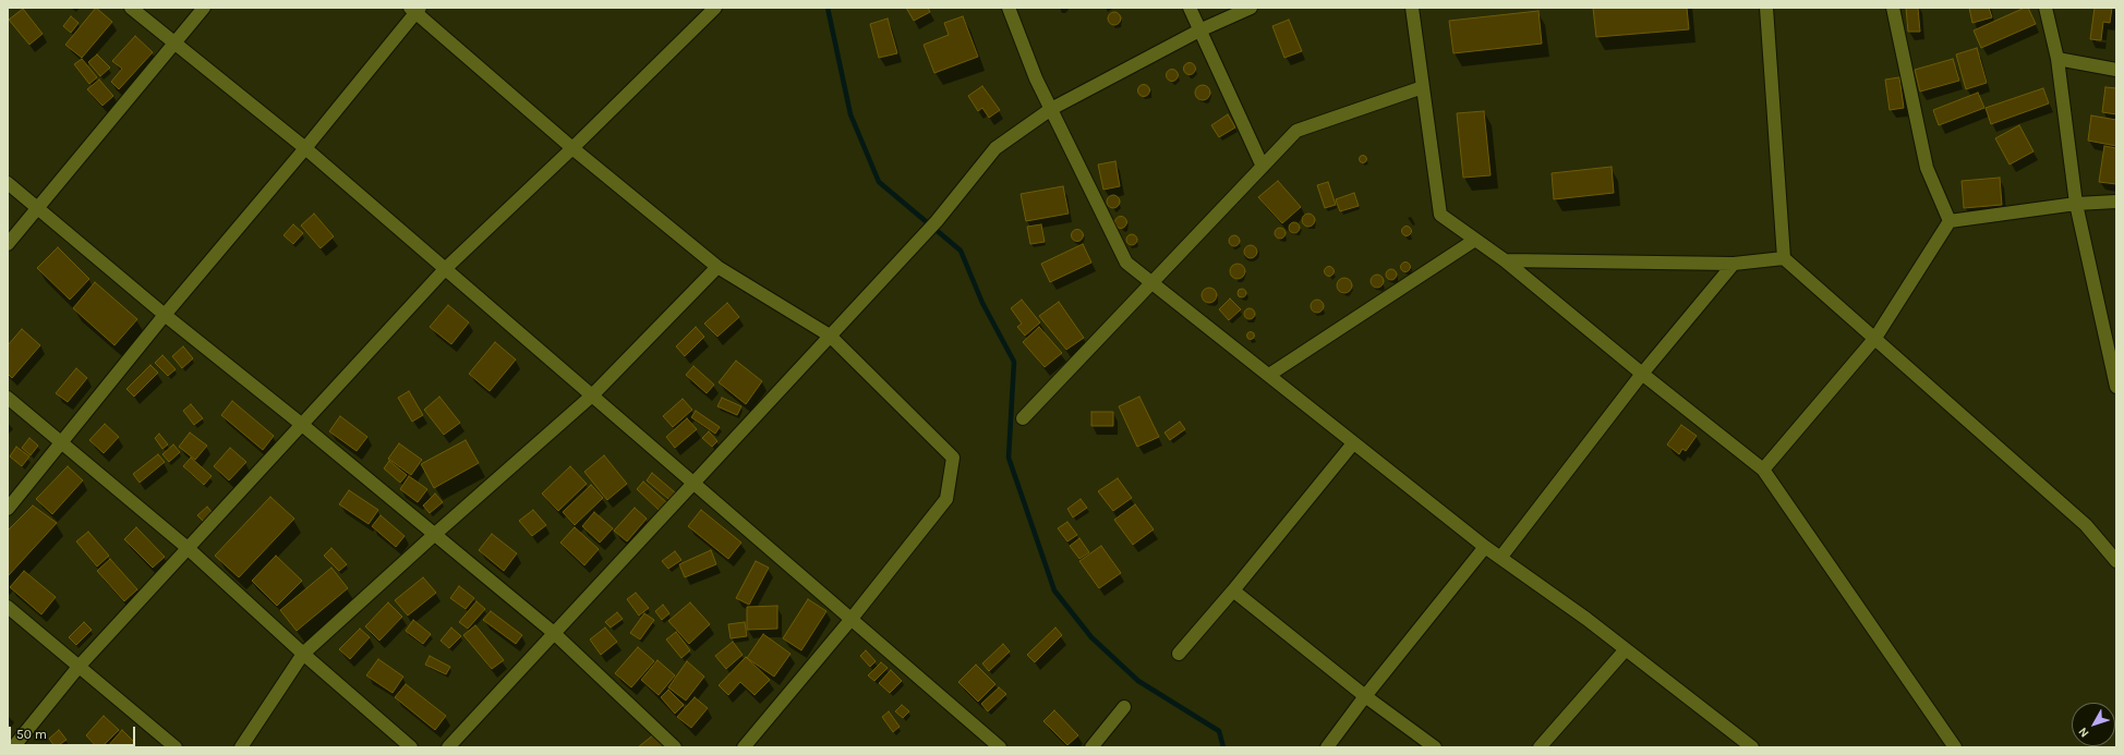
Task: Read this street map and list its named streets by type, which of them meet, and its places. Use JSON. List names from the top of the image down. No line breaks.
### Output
{"scale_bar":"50 m","north":"bottom left"}
